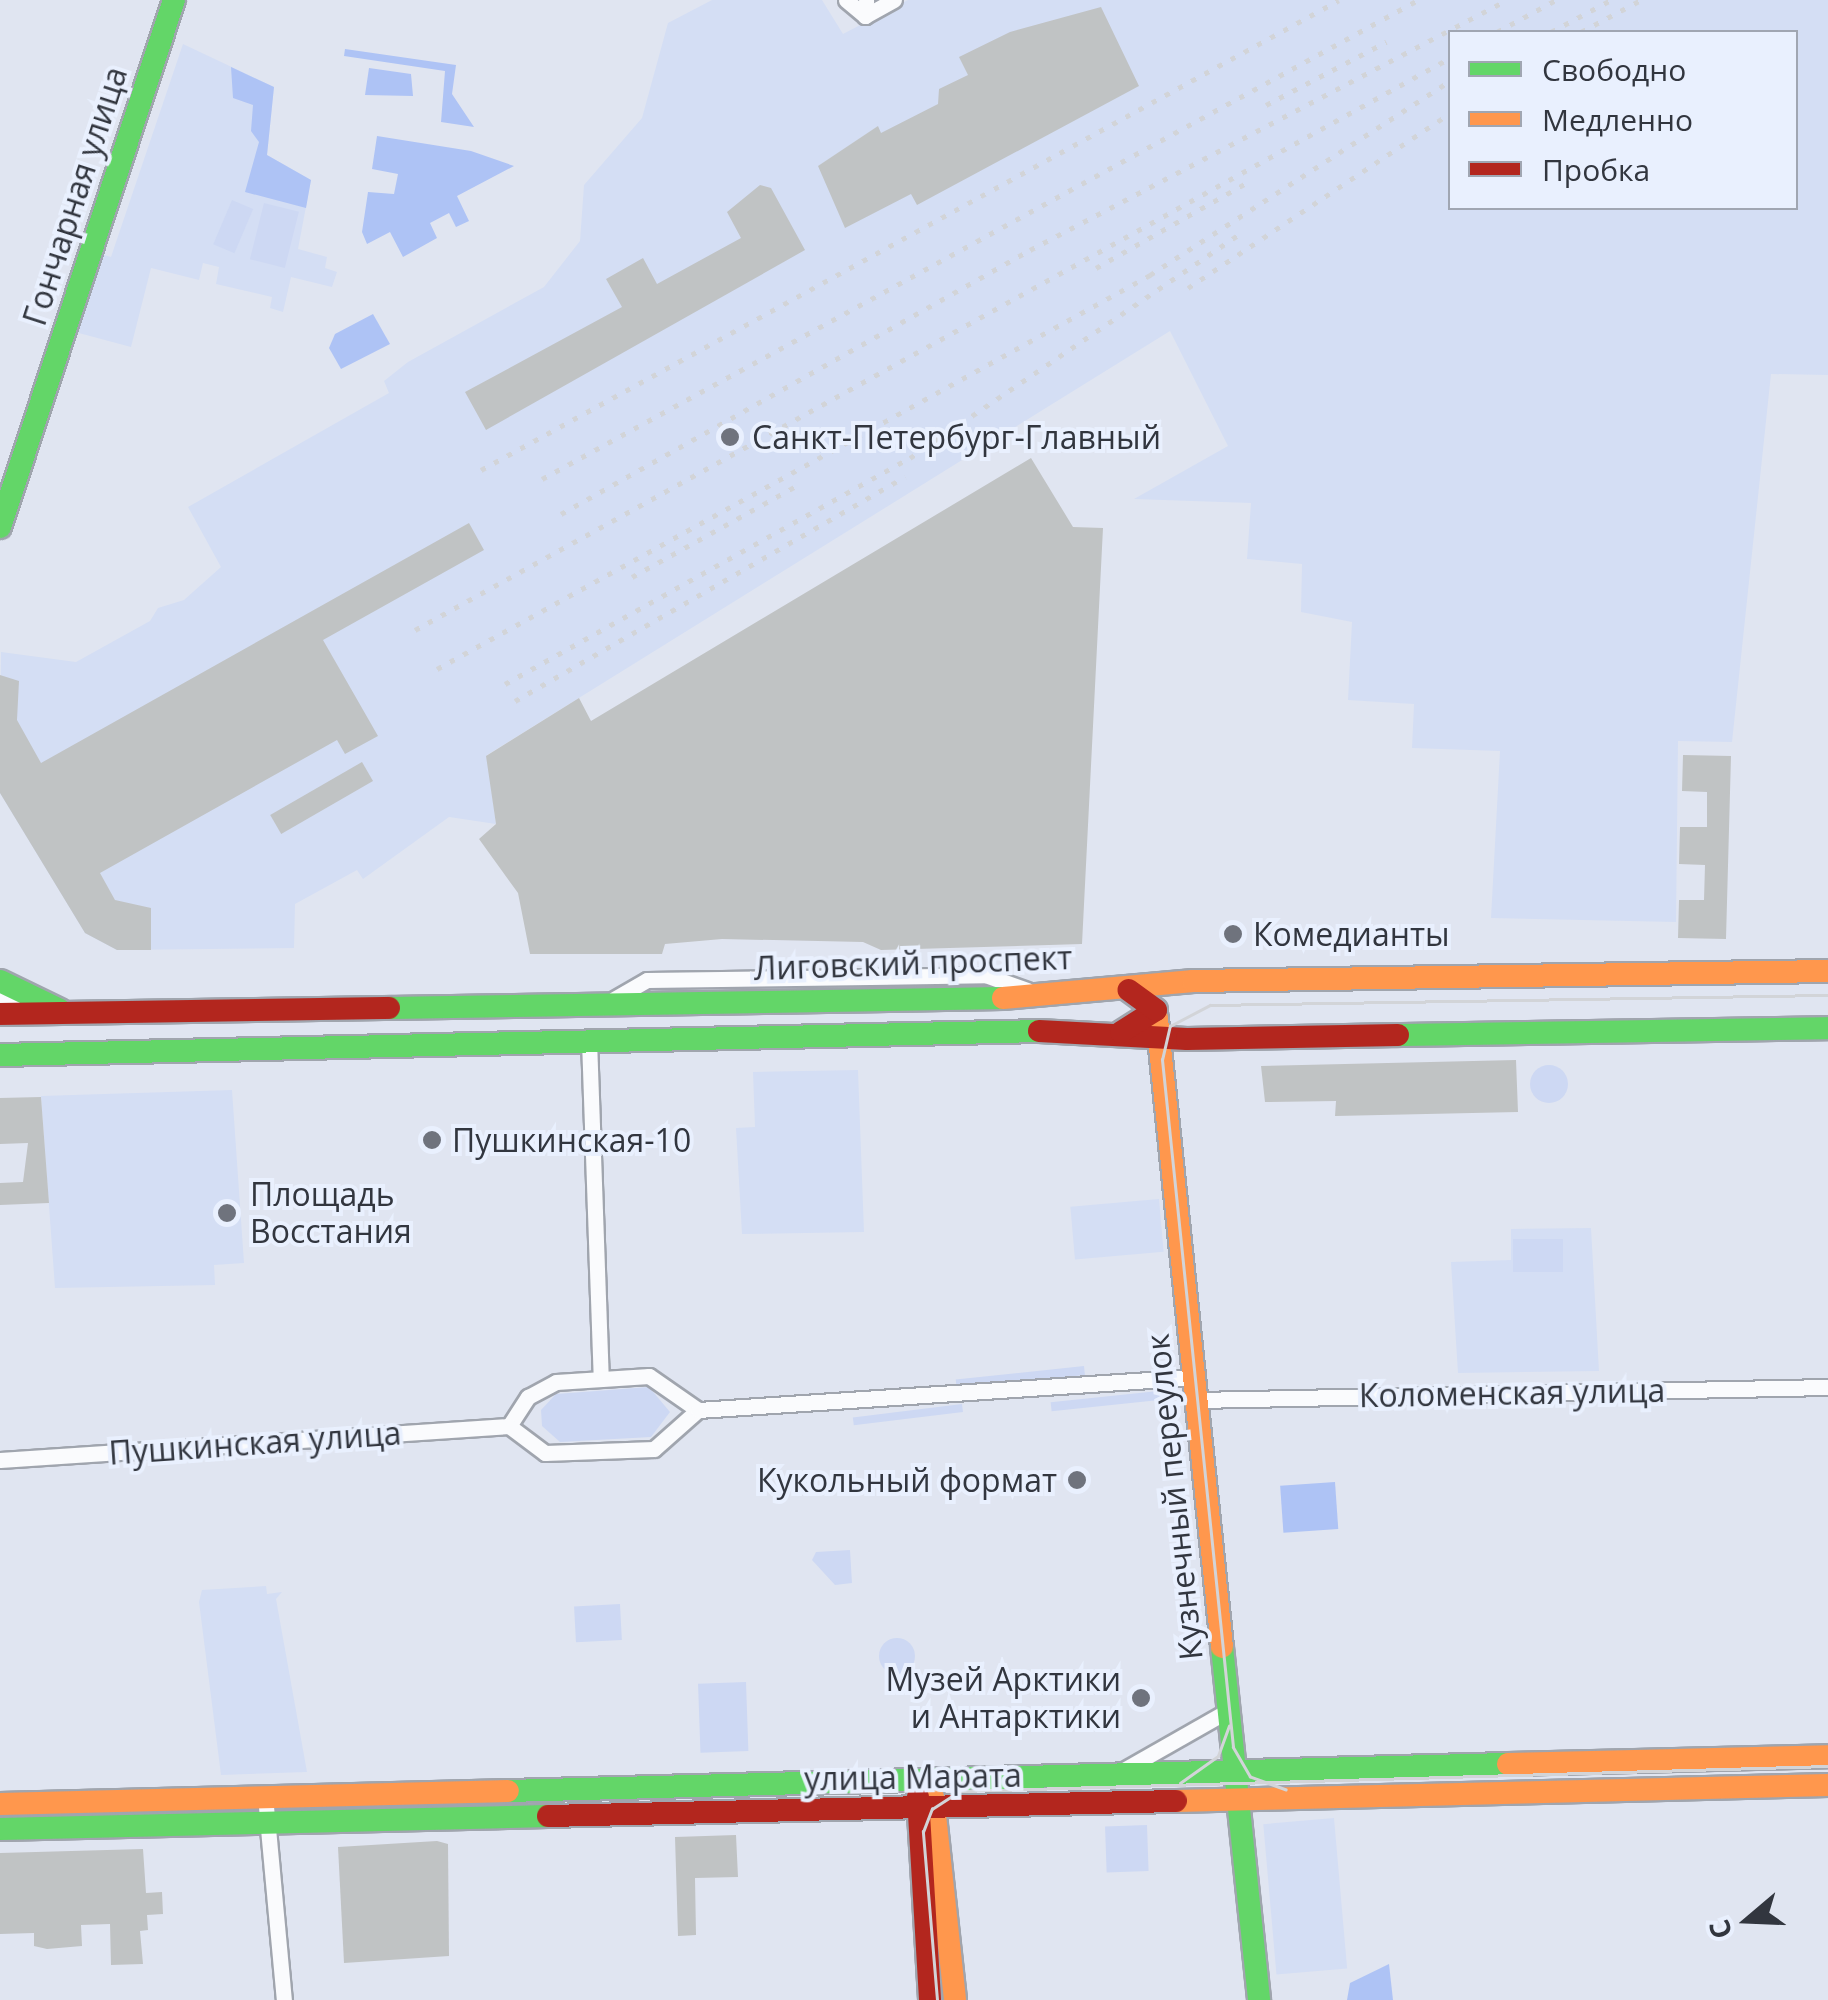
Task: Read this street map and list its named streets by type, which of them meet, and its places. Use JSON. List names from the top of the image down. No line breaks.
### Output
{"streets":{"street":["Гончарная улица","Лиговский проспект","Коломенская улица","Пушкинская улица","Кузнечный переулок","улица Марата"]},"crossings":[["Лиговский проспект","Кузнечный переулок"],["Коломенская улица","Кузнечный переулок"],["Кузнечный переулок","улица Марата"]],"places":["Санкт-Петербург-Главный","Комедианты","Пушкинская-10","Площадь Восстания","Кукольный формат","Музей Арктики и Антарктики"],"legend":["Свободно","Медленно","Пробка"],"north":"left"}
